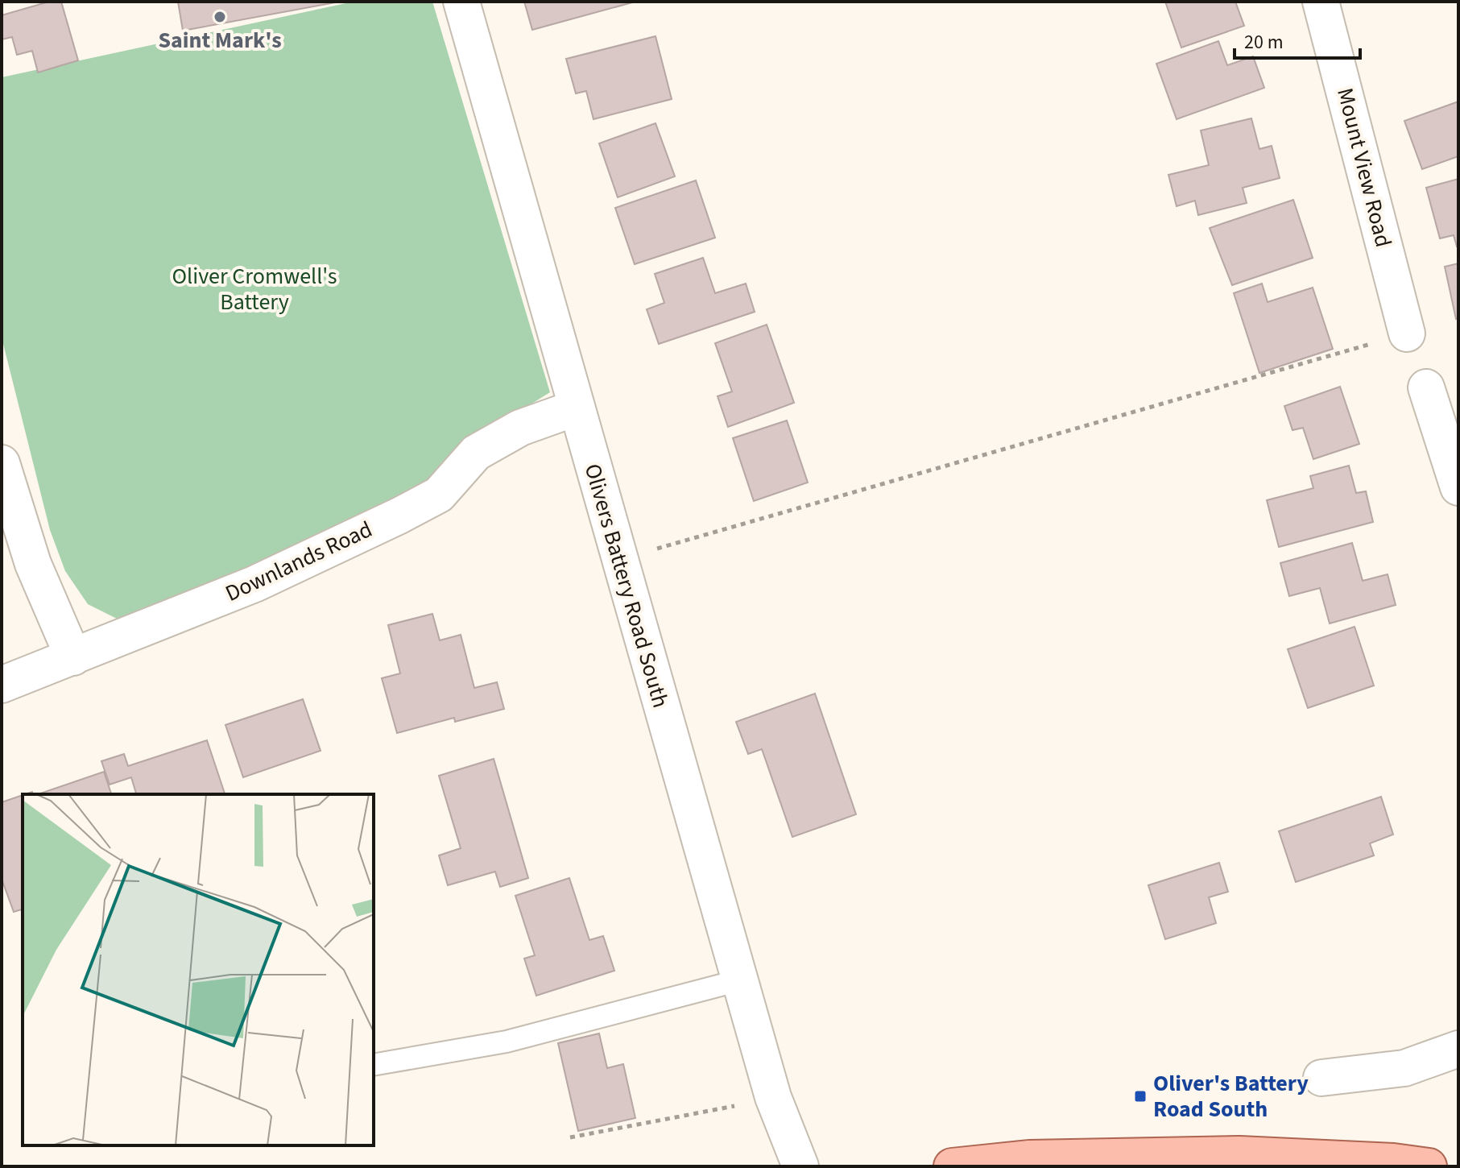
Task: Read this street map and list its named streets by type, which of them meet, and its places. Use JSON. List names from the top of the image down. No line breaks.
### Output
{"streets":{"street":["Mount View Road","Downlands Road","Olivers Battery Road South"]},"crossings":[["Downlands Road","Olivers Battery Road South"]],"parks":["Oliver Cromwell's Battery"],"places":{"other":["Saint Mark's"],"transit":["Oliver's Battery Road South"]},"scale_bar":"20 m"}
